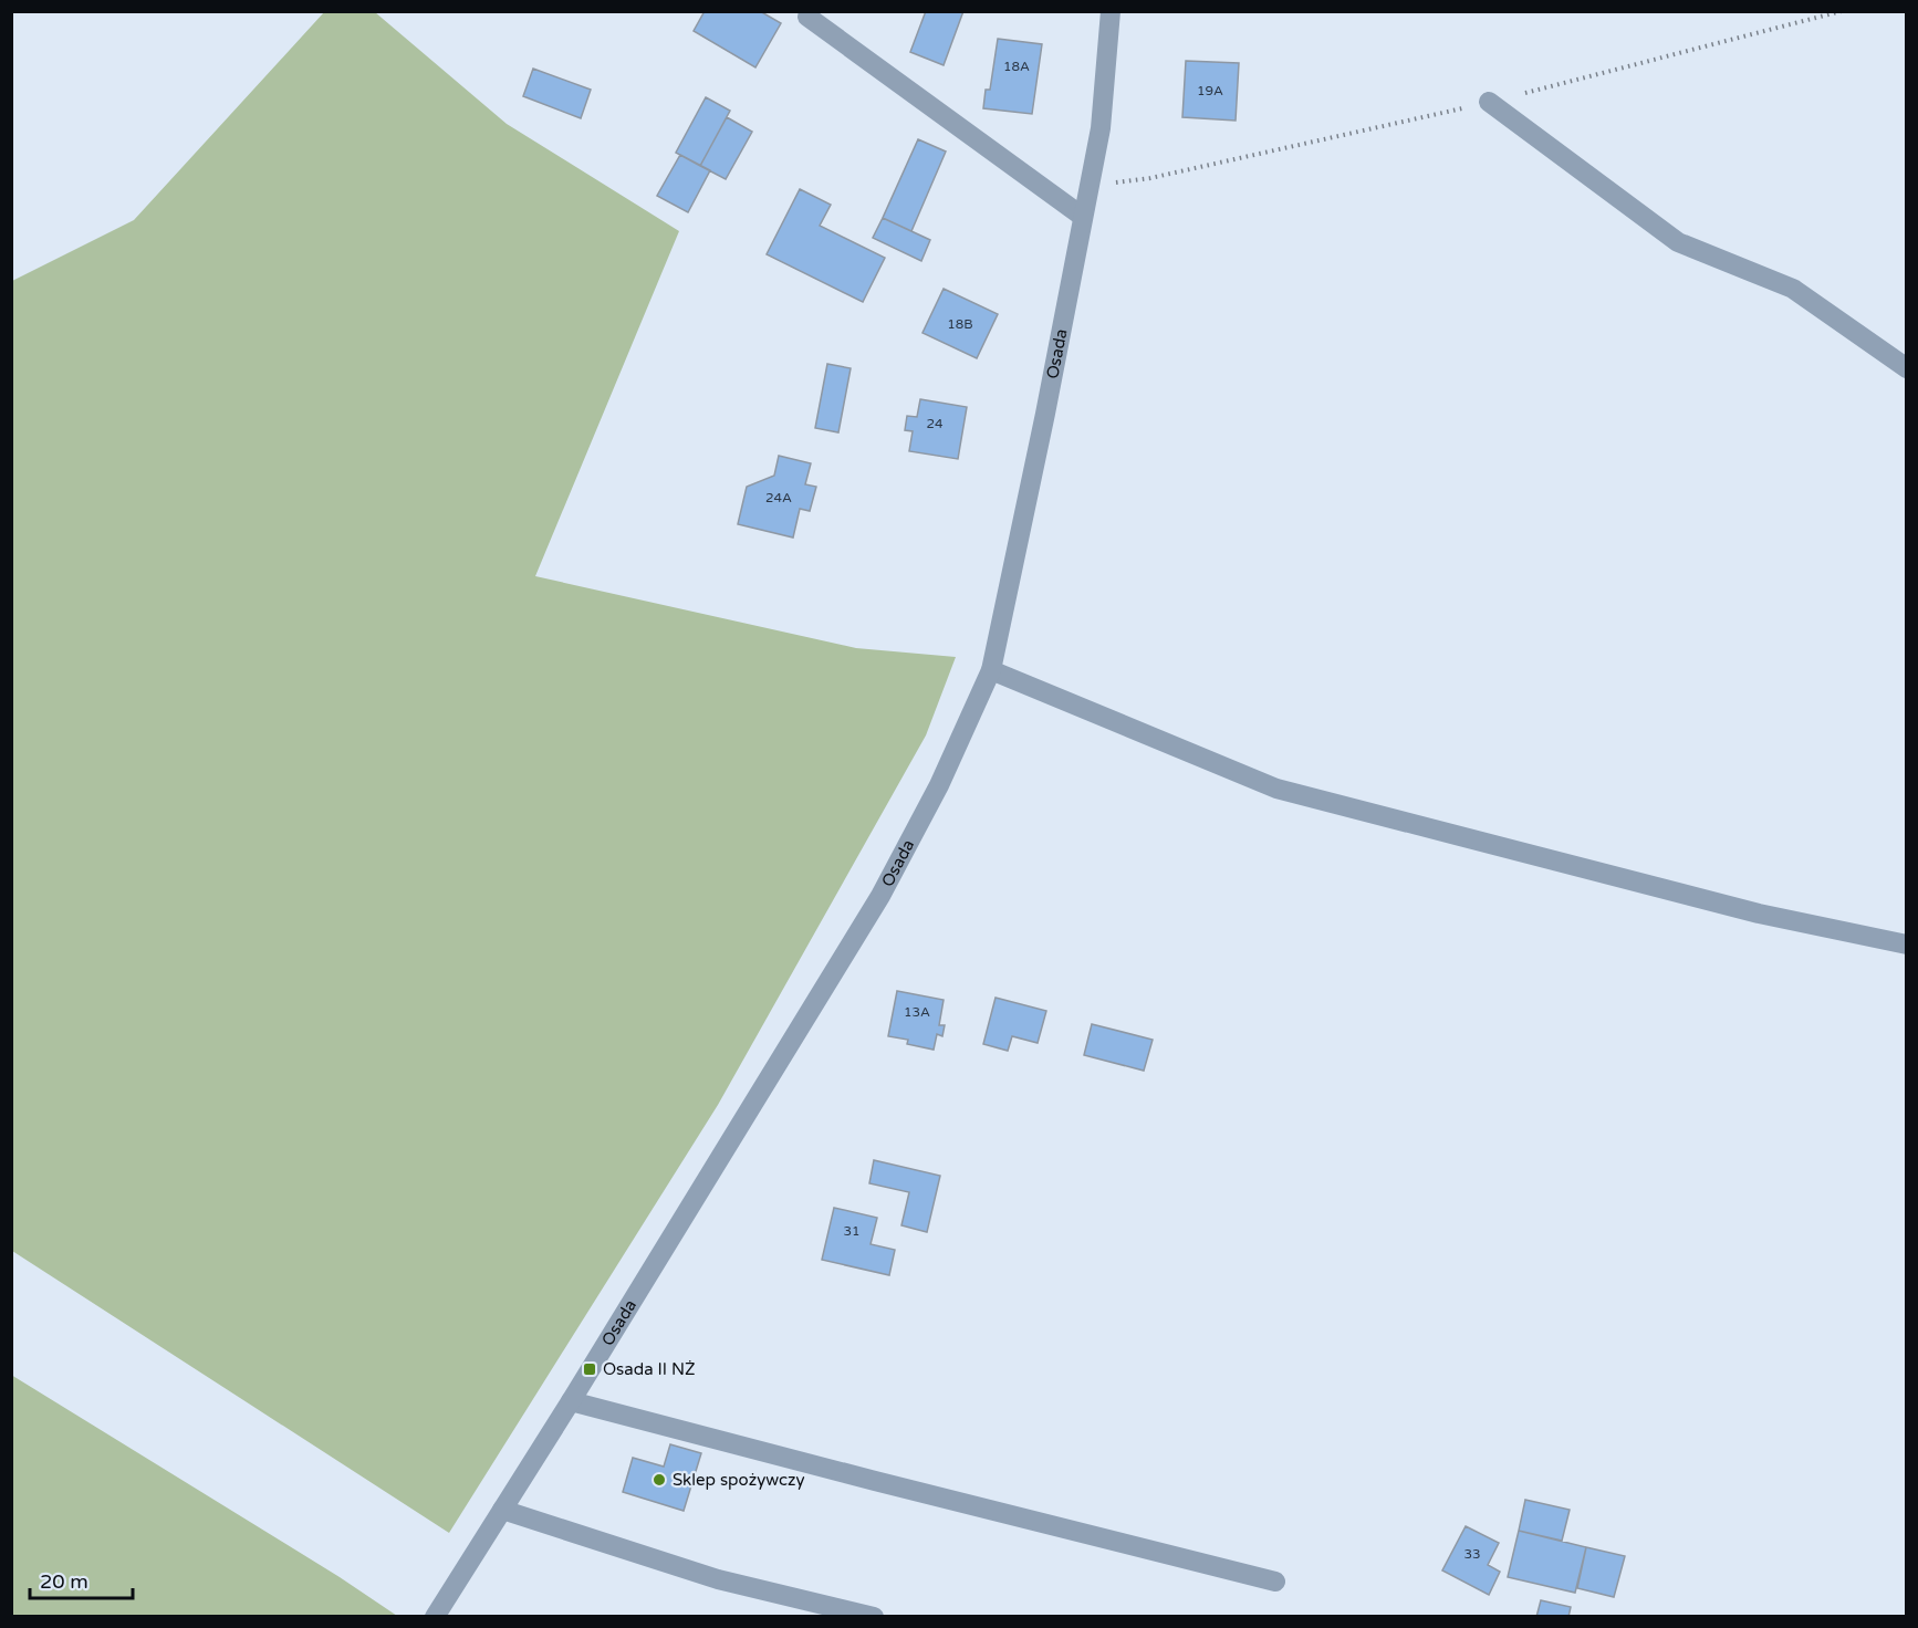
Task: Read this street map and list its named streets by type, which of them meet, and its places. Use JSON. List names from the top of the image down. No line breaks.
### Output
{"streets":{"street":["Osada"]},"places":{"transit":["Osada II NŻ"],"other":["Sklep spożywczy"]},"house_numbers":["18A","19A","18B","24","24A","13A","31","33"],"scale_bar":"20 m"}
